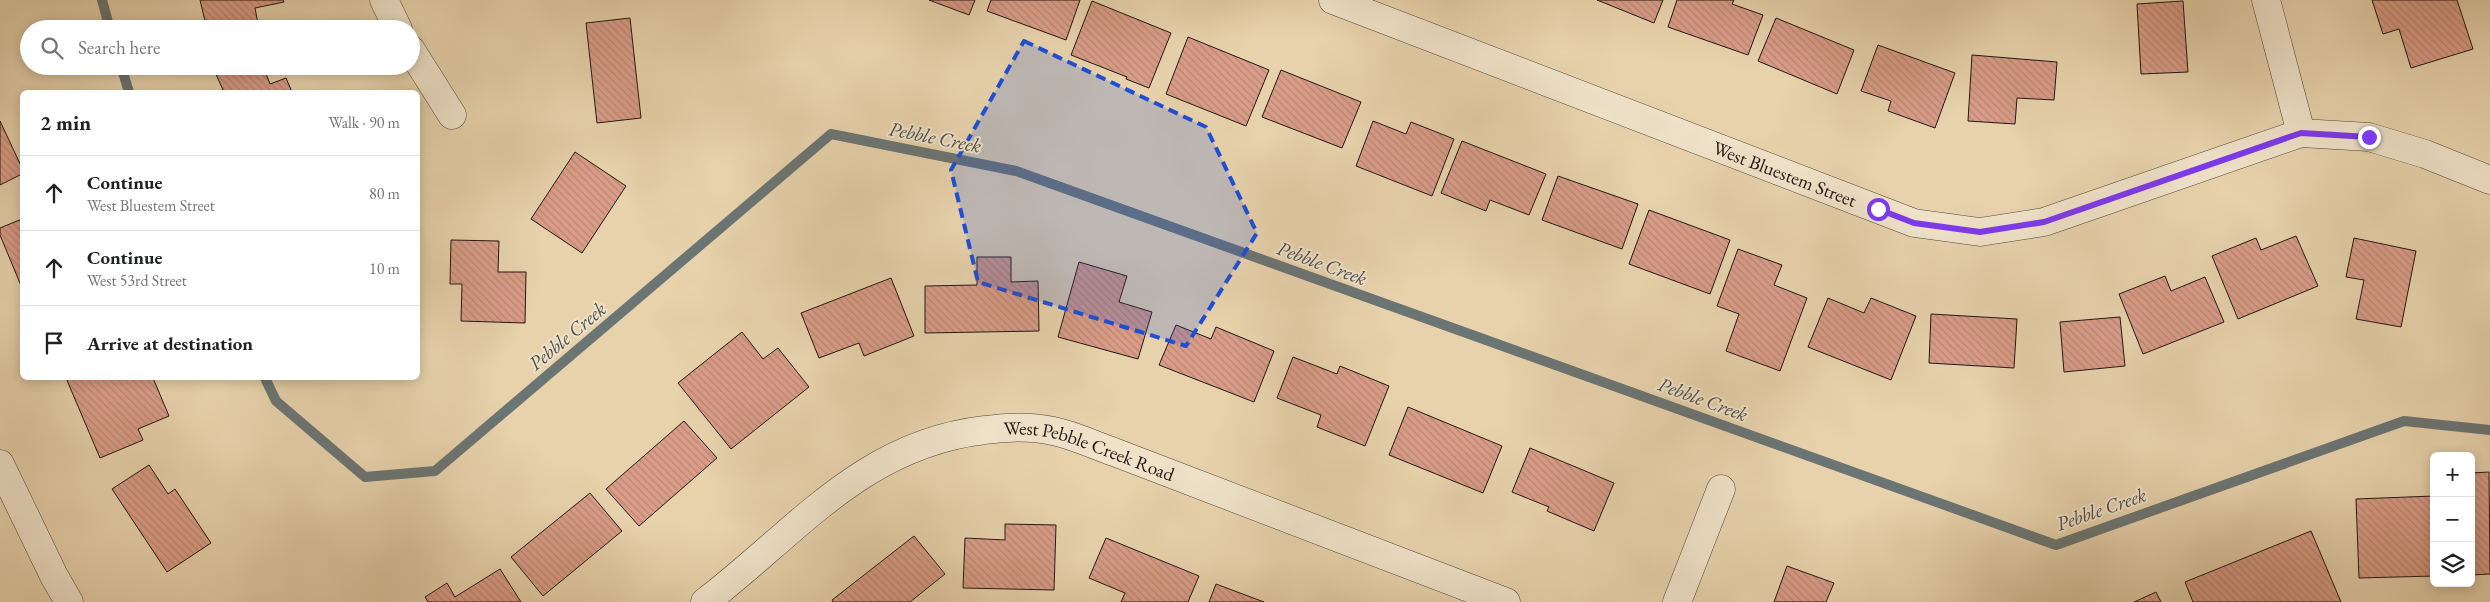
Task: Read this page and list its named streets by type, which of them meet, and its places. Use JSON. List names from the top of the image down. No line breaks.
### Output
{"streets":{"street":["West Bluestem Street","West Pebble Creek Road"]},"water":["Pebble Creek"],"page":{"search":"Search here","heading":["2 min","Walk · 90 m"],"list":[["Continue","West Bluestem Street","80 m"],["Continue","West 53rd Street","10 m"],"Arrive at destination"],"map_buttons":["+","−"]}}
